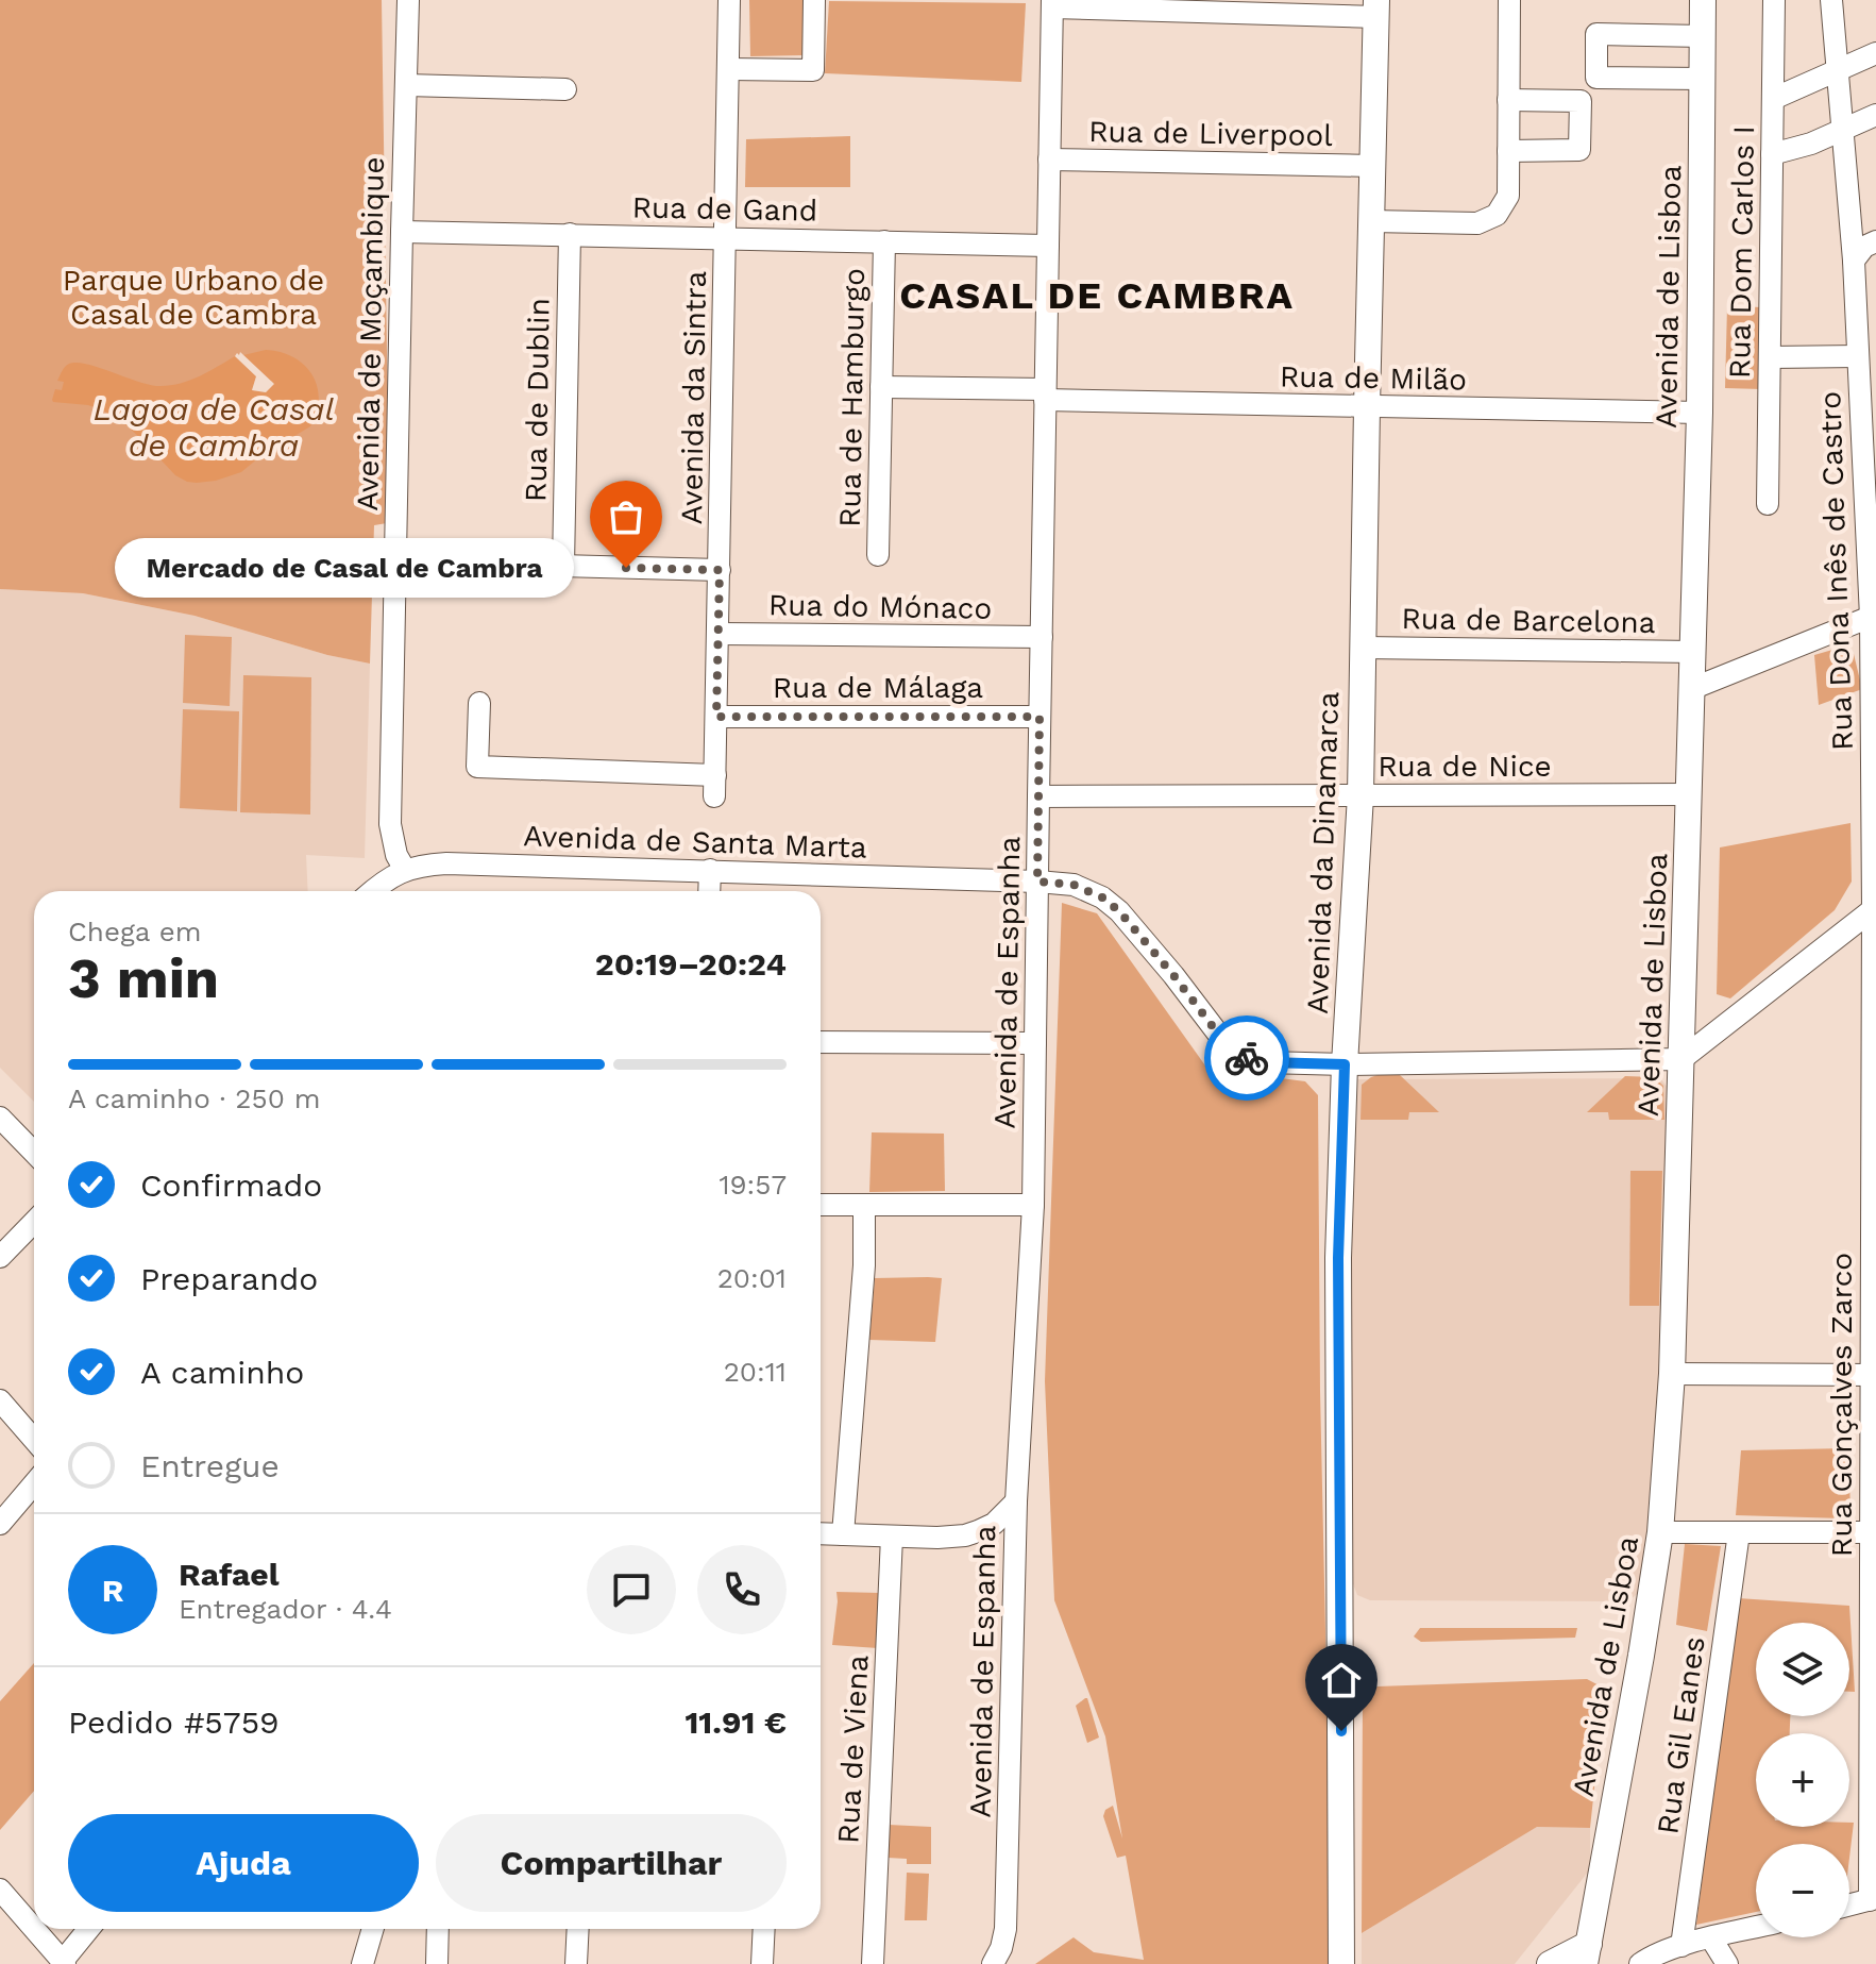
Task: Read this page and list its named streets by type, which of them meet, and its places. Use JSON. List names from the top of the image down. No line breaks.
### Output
{"streets":{"main road":["Avenida de Lisboa","Avenida da Dinamarca"],"street":["Rua de Liverpool","Rua de Gand","Rua Dom Carlos I","Avenida de Moçambique","Rua de Milão","Avenida da Sintra","Rua de Hamburgo","Rua de Dublin","Rua Dona Inês de Castro","Rua do Mónaco","Rua de Barcelona","Rua de Málaga","Rua de Nice","Avenida de Santa Marta","Avenida de Espanha","Rua Gonçalves Zarco","Rua Gil Eanes","Rua de Viena"]},"crossings":[["Rua de Liverpool","Avenida da Dinamarca"],["Rua de Liverpool","Avenida de Espanha"],["Rua de Gand","Avenida de Moçambique"],["Rua de Gand","Avenida da Sintra"],["Rua de Gand","Rua de Hamburgo"],["Rua de Gand","Rua de Dublin"],["Rua de Gand","Avenida de Espanha"],["Avenida de Lisboa","Rua de Milão"],["Avenida de Lisboa","Rua de Barcelona"],["Avenida de Lisboa","Rua de Nice"],["Avenida de Lisboa","Avenida de Santa Marta"],["Avenida de Moçambique","Avenida de Santa Marta"],["Rua de Milão","Rua de Hamburgo"],["Rua de Milão","Avenida da Dinamarca"],["Rua de Milão","Avenida de Espanha"],["Avenida da Sintra","Rua do Mónaco"],["Avenida da Sintra","Rua de Málaga"],["Rua Dona Inês de Castro","Rua Gonçalves Zarco"],["Rua do Mónaco","Avenida de Espanha"],["Rua de Barcelona","Avenida da Dinamarca"],["Rua de Málaga","Avenida de Espanha"],["Rua de Nice","Avenida da Dinamarca"],["Rua de Nice","Avenida de Espanha"],["Avenida de Santa Marta","Avenida da Dinamarca"],["Avenida de Santa Marta","Avenida de Espanha"]],"districts":["CASAL DE CAMBRA"],"water":["Lagoa de Casal de Cambra"],"parks":["Parque Urbano de Casal de Cambra"],"places":["Mercado de Casal de Cambra"],"page":{"bubble":"Mercado de Casal de Cambra","heading":["3 min","Chega em","20:19–20:24"],"panel":["Rafael","Entregador · 4.4","Pedido #5759","11.91 €"],"bar":"A caminho · 250 m","list":[["Confirmado","19:57"],["Preparando","20:01"],["A caminho","20:11"],"Entregue"],"round":"R","map_buttons":["+","−"],"buttons":["Ajuda","Compartilhar"]}}
